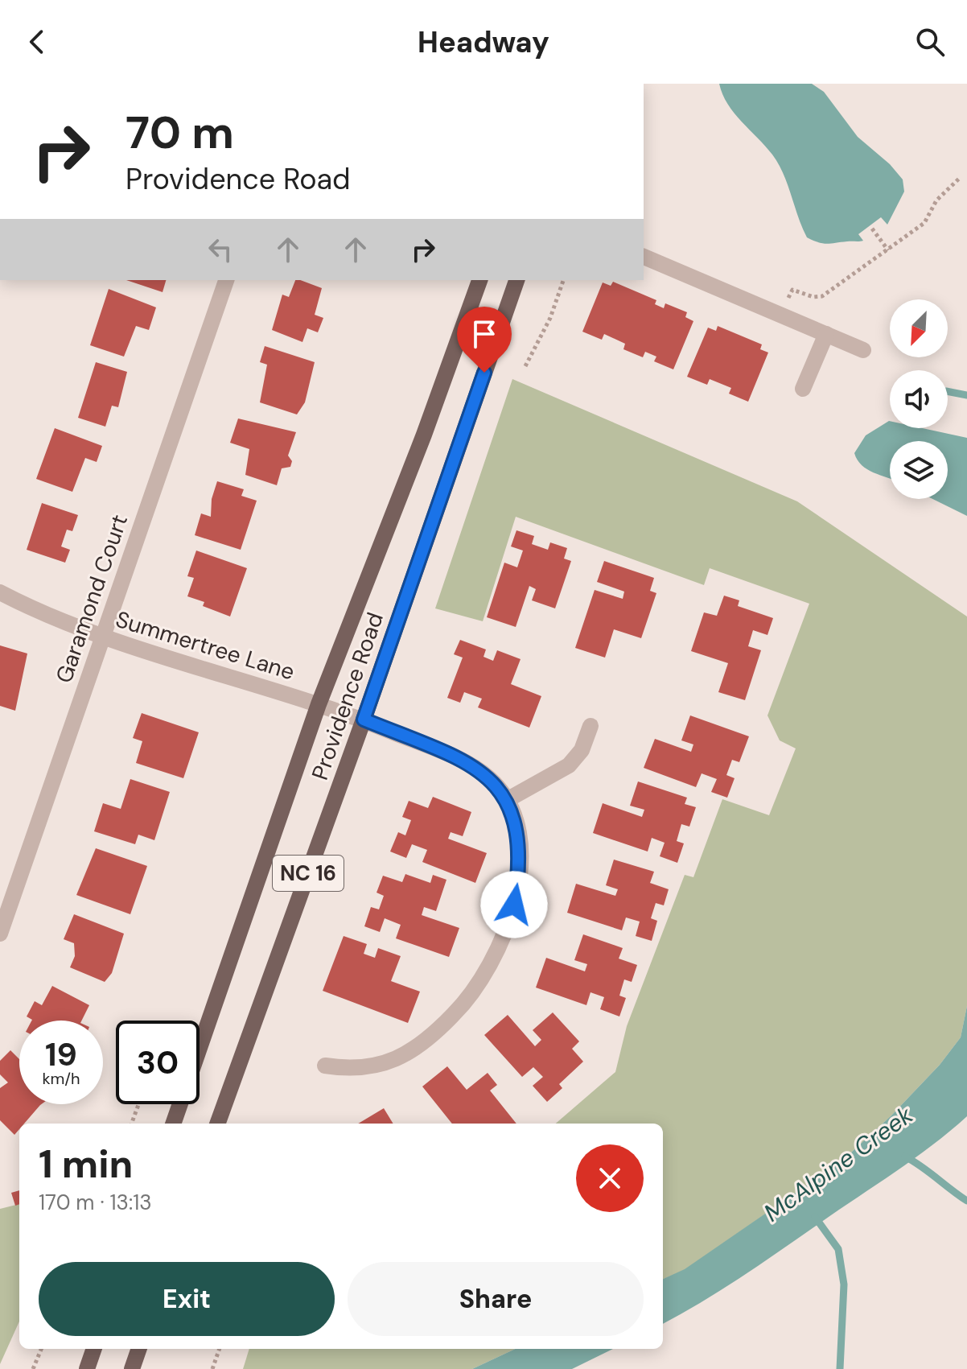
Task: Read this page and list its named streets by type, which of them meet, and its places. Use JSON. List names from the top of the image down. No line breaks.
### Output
{"streets":{"main road":["Providence Road","NC 16"],"street":["Garamond Court","Summertree Lane"]},"crossings":[["Garamond Court","Summertree Lane"],["Summertree Lane","Providence Road"]],"water":["McAlpine Creek"],"north":"bottom left","page":{"header":"Headway","turn":["70 m","Providence Road"],"speed":"19 km/h","limit":"30","heading":["1 min","170 m · 13:13"],"buttons":["Exit","Share"]}}
